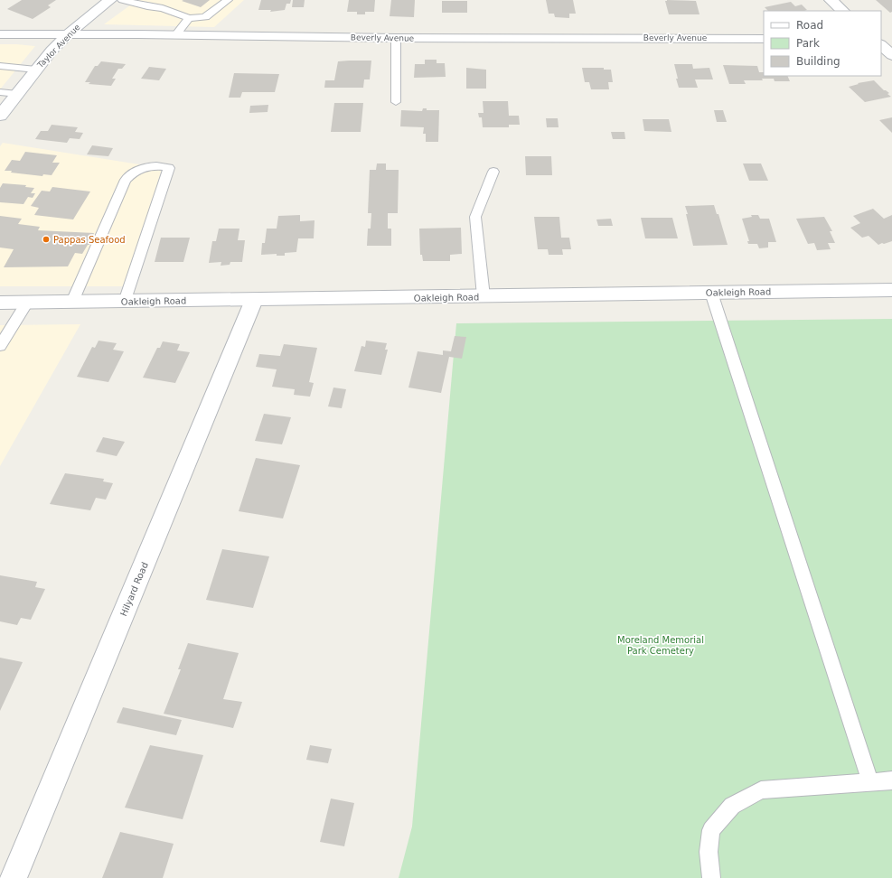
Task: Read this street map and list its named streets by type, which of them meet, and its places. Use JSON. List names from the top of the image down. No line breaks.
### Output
{"streets":{"street":["Beverly Avenue","Taylor Avenue","Oakleigh Road","Hilyard Road"]},"crossings":[["Beverly Avenue","Taylor Avenue"],["Oakleigh Road","Hilyard Road"]],"parks":["Moreland Memorial Park Cemetery"],"places":["Pappas Seafood"],"legend":["Road","Park","Building"]}
